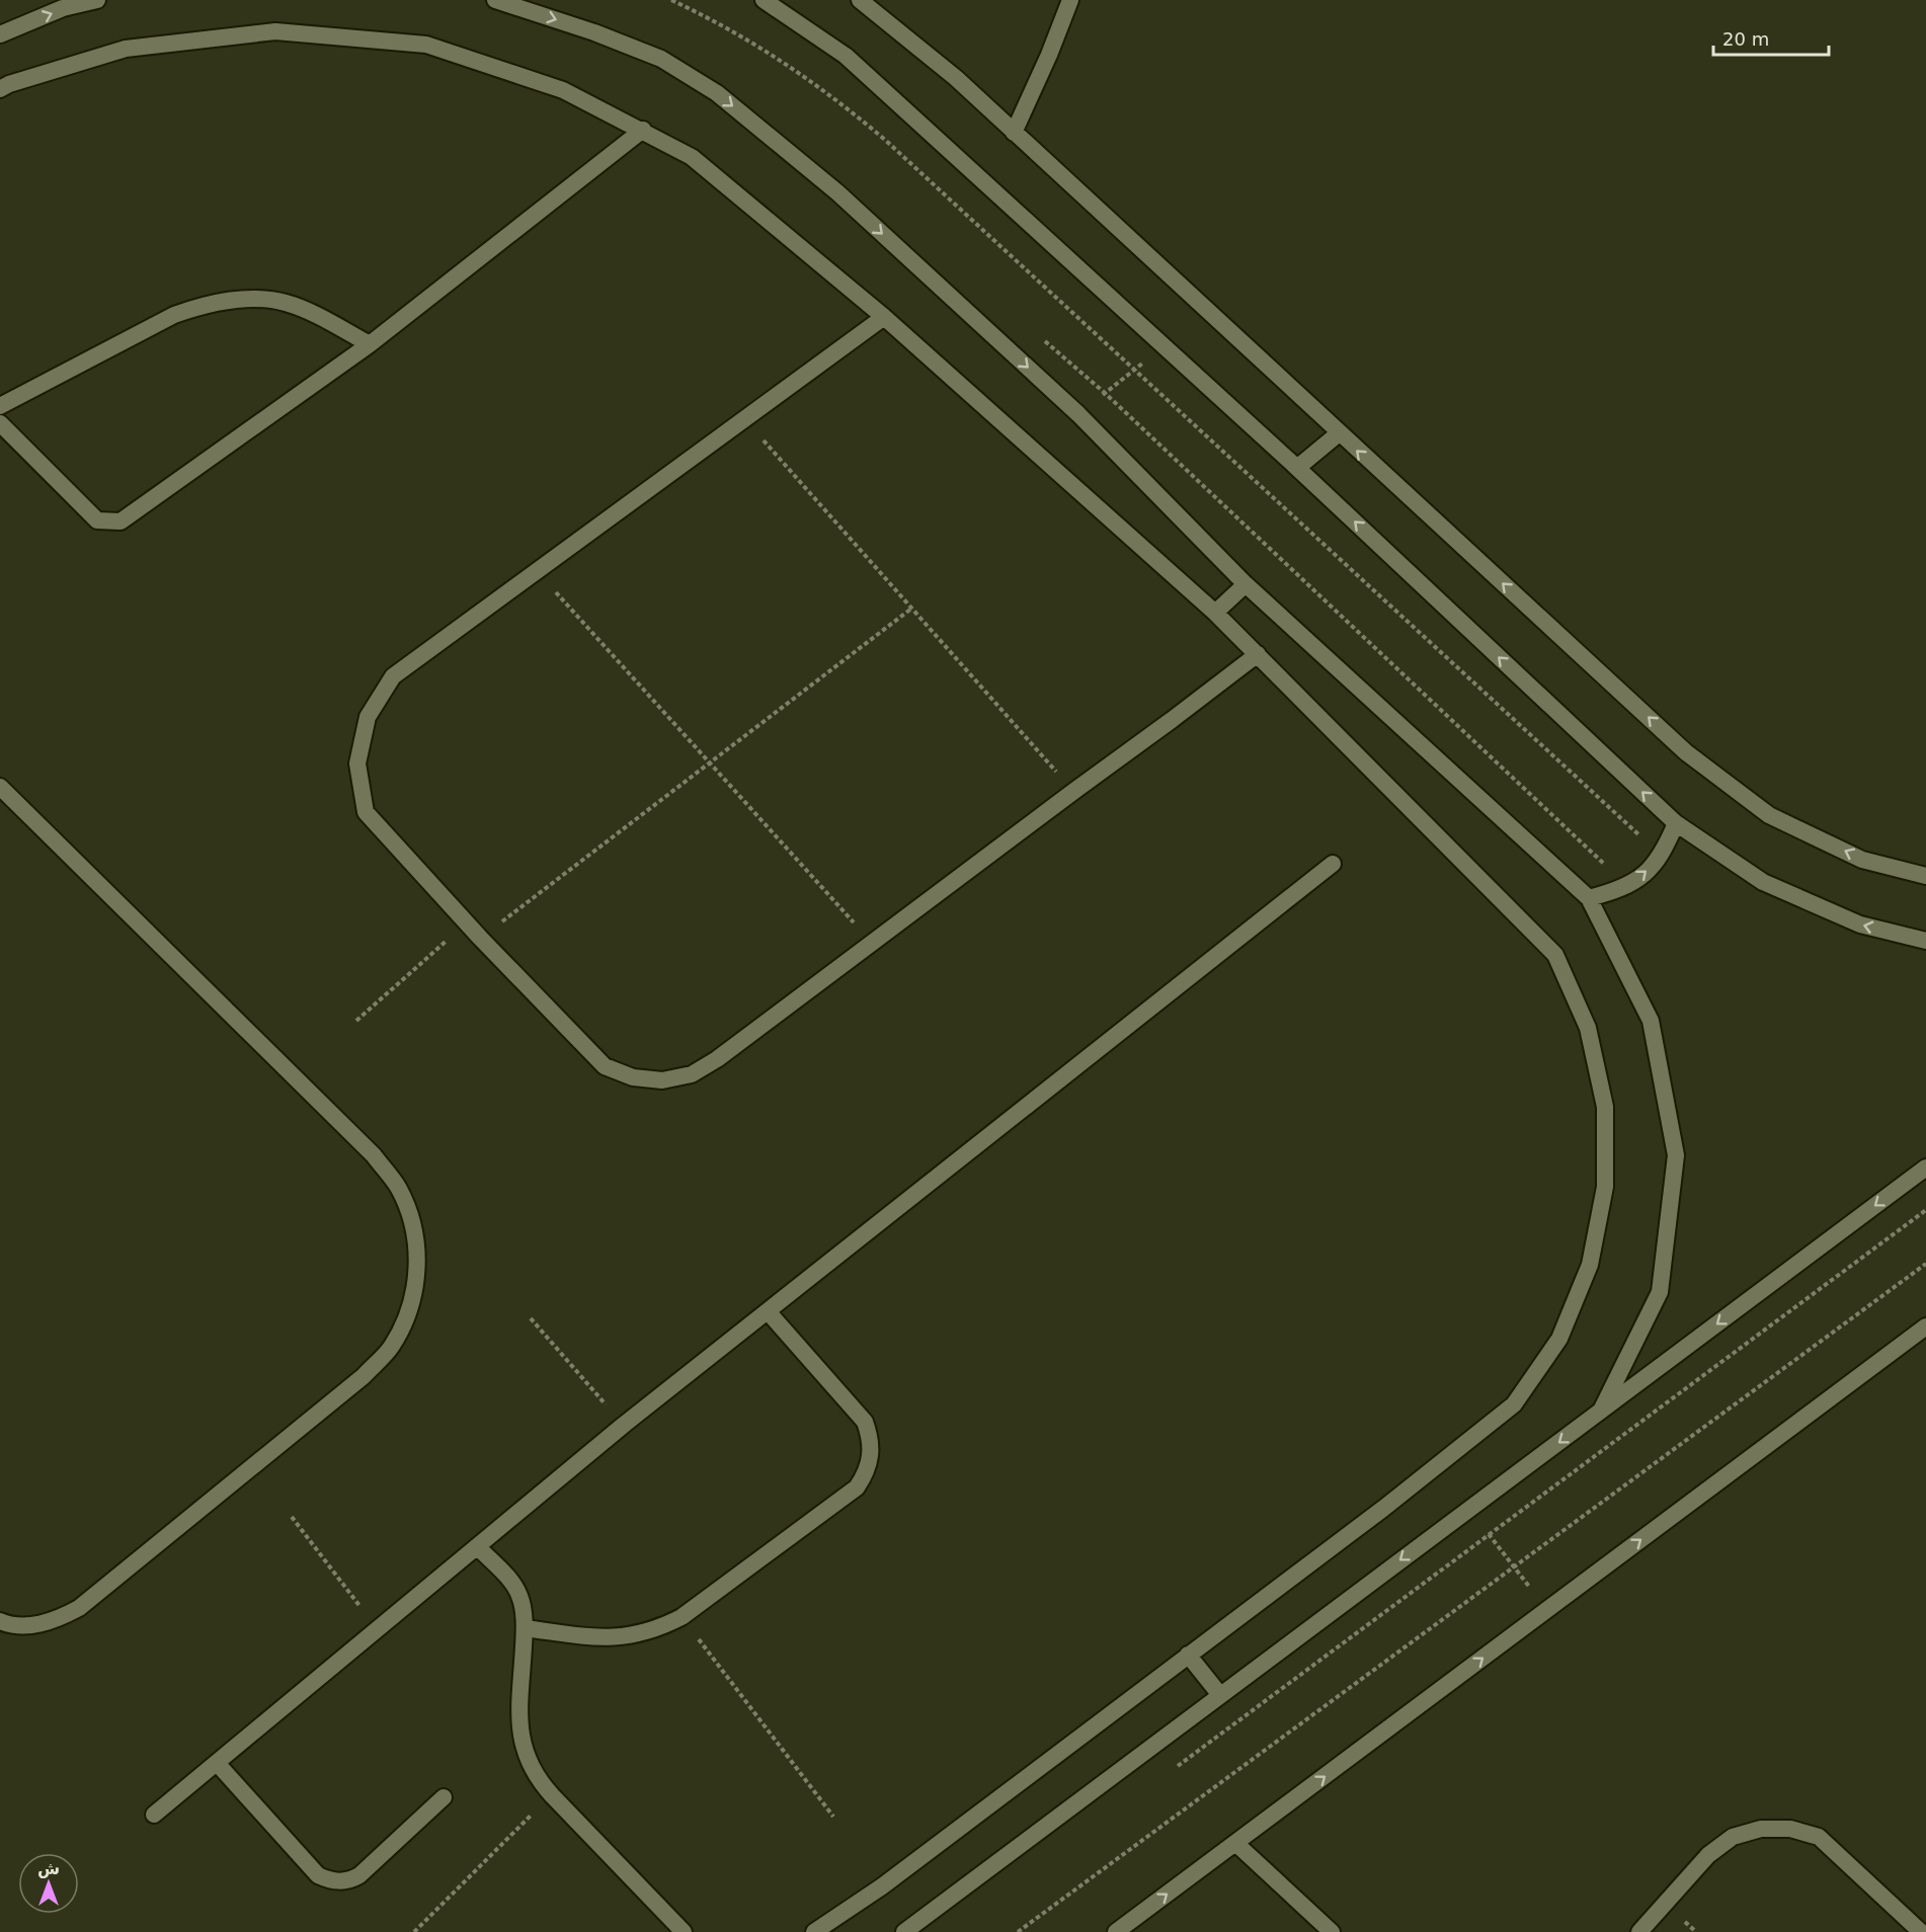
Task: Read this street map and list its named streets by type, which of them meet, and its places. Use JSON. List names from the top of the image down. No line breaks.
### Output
{"scale_bar":"20 m","north":"top"}
